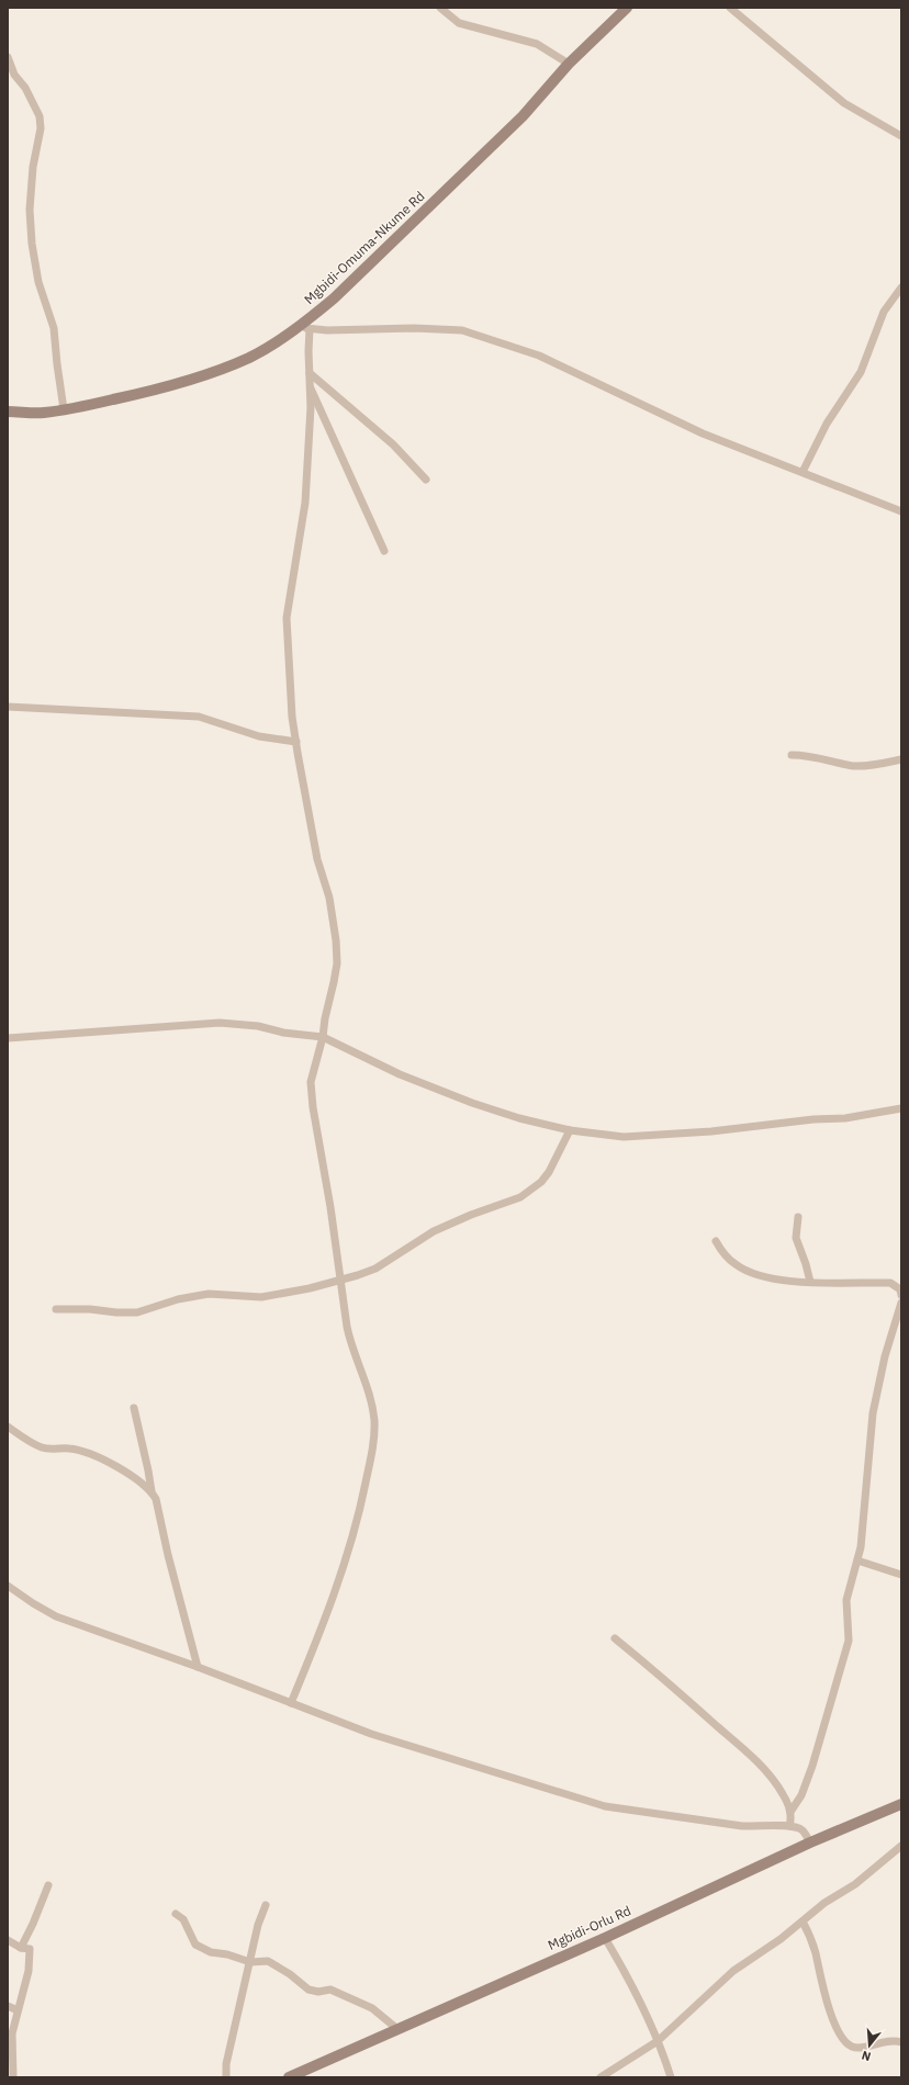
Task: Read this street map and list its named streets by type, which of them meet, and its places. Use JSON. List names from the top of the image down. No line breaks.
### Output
{"streets":{"street":["Mgbidi-Omuma-Nkume Rd","Mgbidi-Orlu Rd"]},"north":"bottom"}
